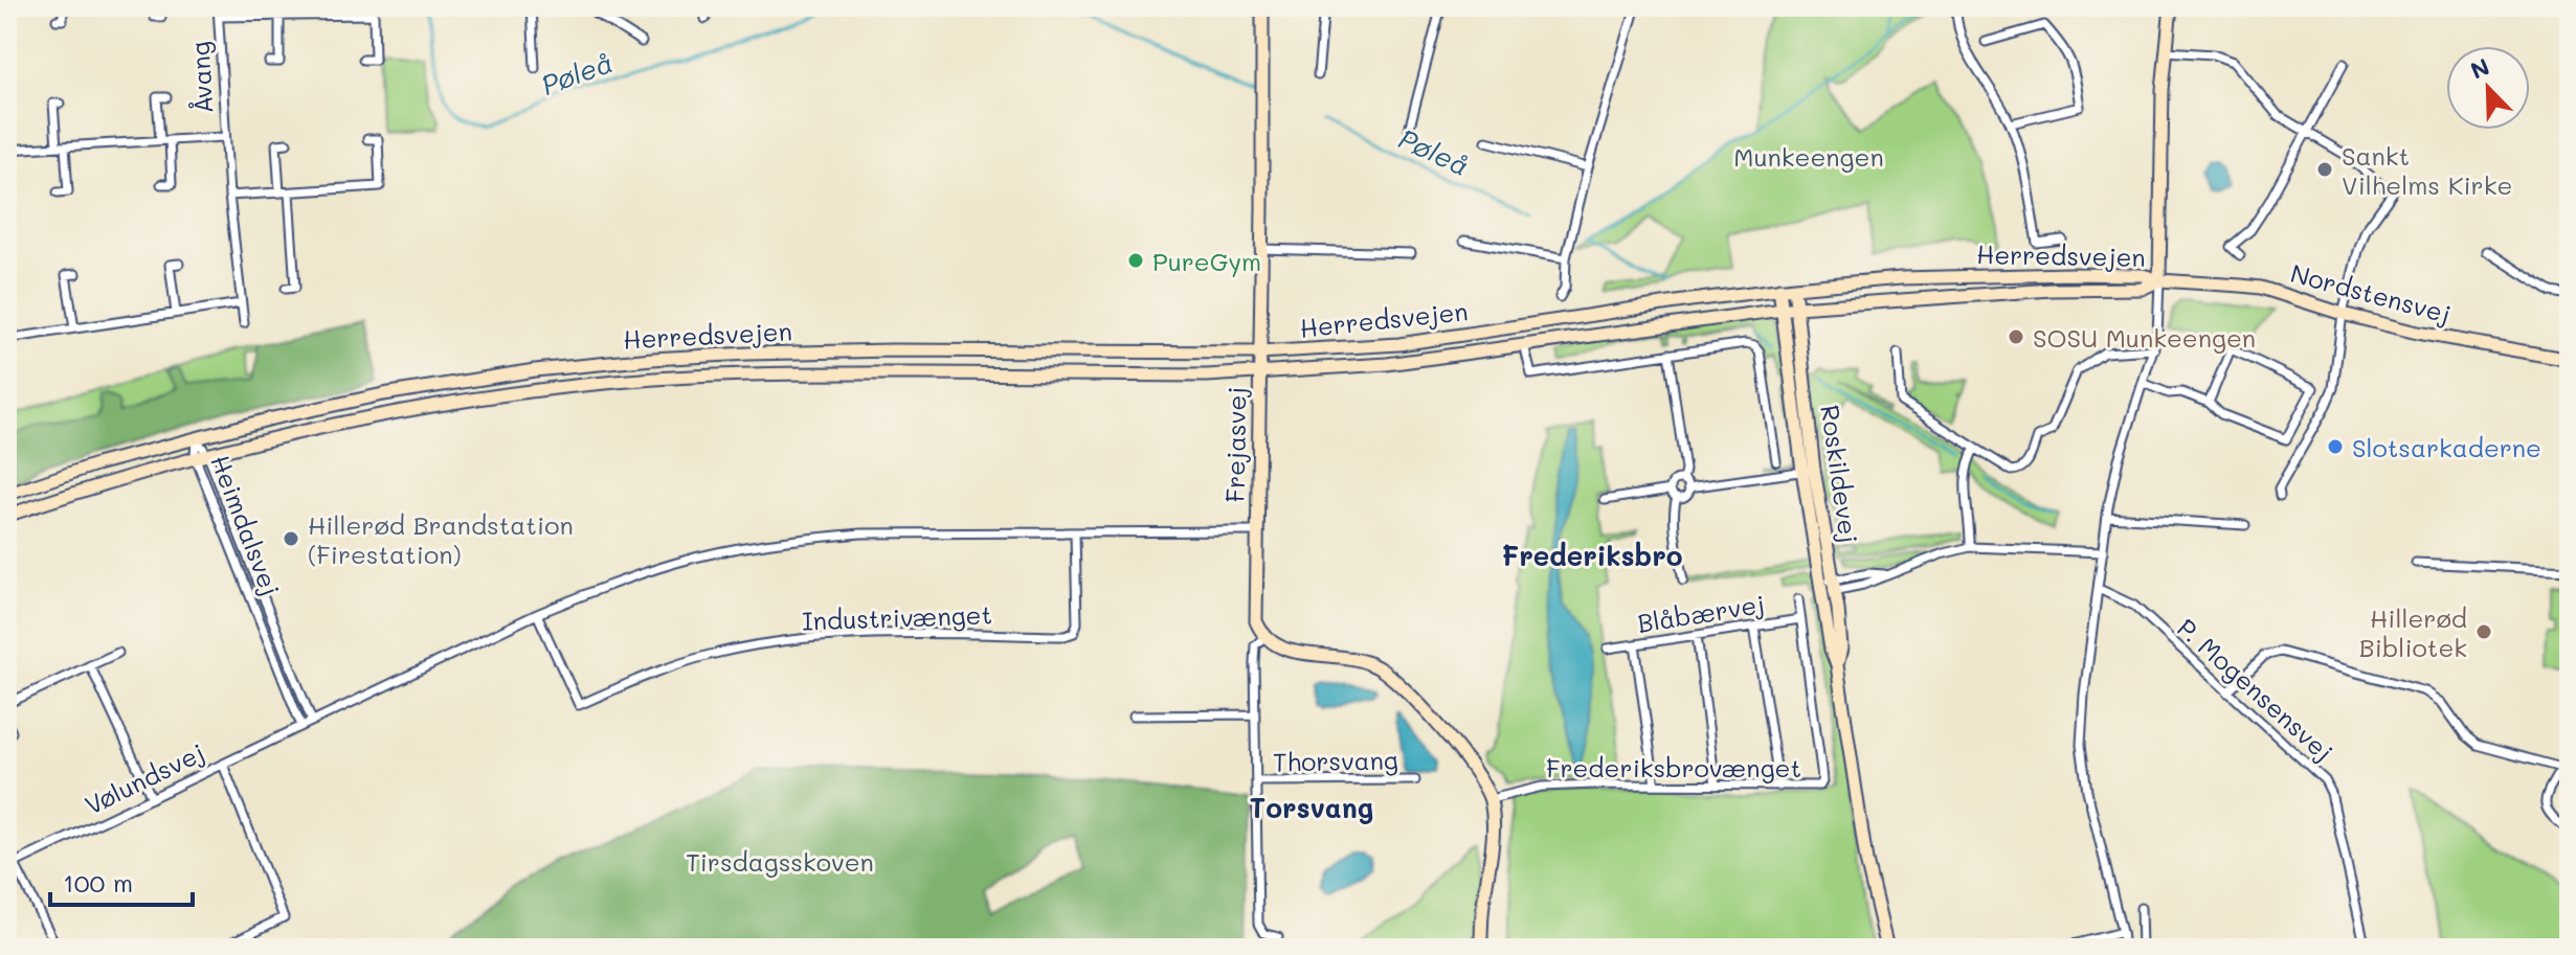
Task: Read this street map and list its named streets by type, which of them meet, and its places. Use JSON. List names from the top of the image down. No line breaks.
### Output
{"streets":{"street":["Åvang","Herredsvejen","Nordstensvej","Frejasvej","Roskildevej","Heimdalsvej","Blåbærvej","Industrivænget","P. Mogensensvej","Thorsvang","Frederiksbrovænget","Vølundsvej"]},"crossings":[["Herredsvejen","Nordstensvej"],["Herredsvejen","Frejasvej"],["Herredsvejen","Roskildevej"],["Herredsvejen","Heimdalsvej"],["Frejasvej","Thorsvang"],["Heimdalsvej","Vølundsvej"],["Blåbærvej","Frederiksbrovænget"]],"districts":["Frederiksbro","Torsvang"],"water":["Pøleå"],"parks":["Munkeengen","Tirsdagsskoven"],"places":["Sankt Vilhelms Kirke","PureGym","SOSU Munkeengen","Slotsarkaderne","Hillerød Brandstation (Firestation)","Hillerød Bibliotek"],"scale_bar":"100 m","north":"top left"}
